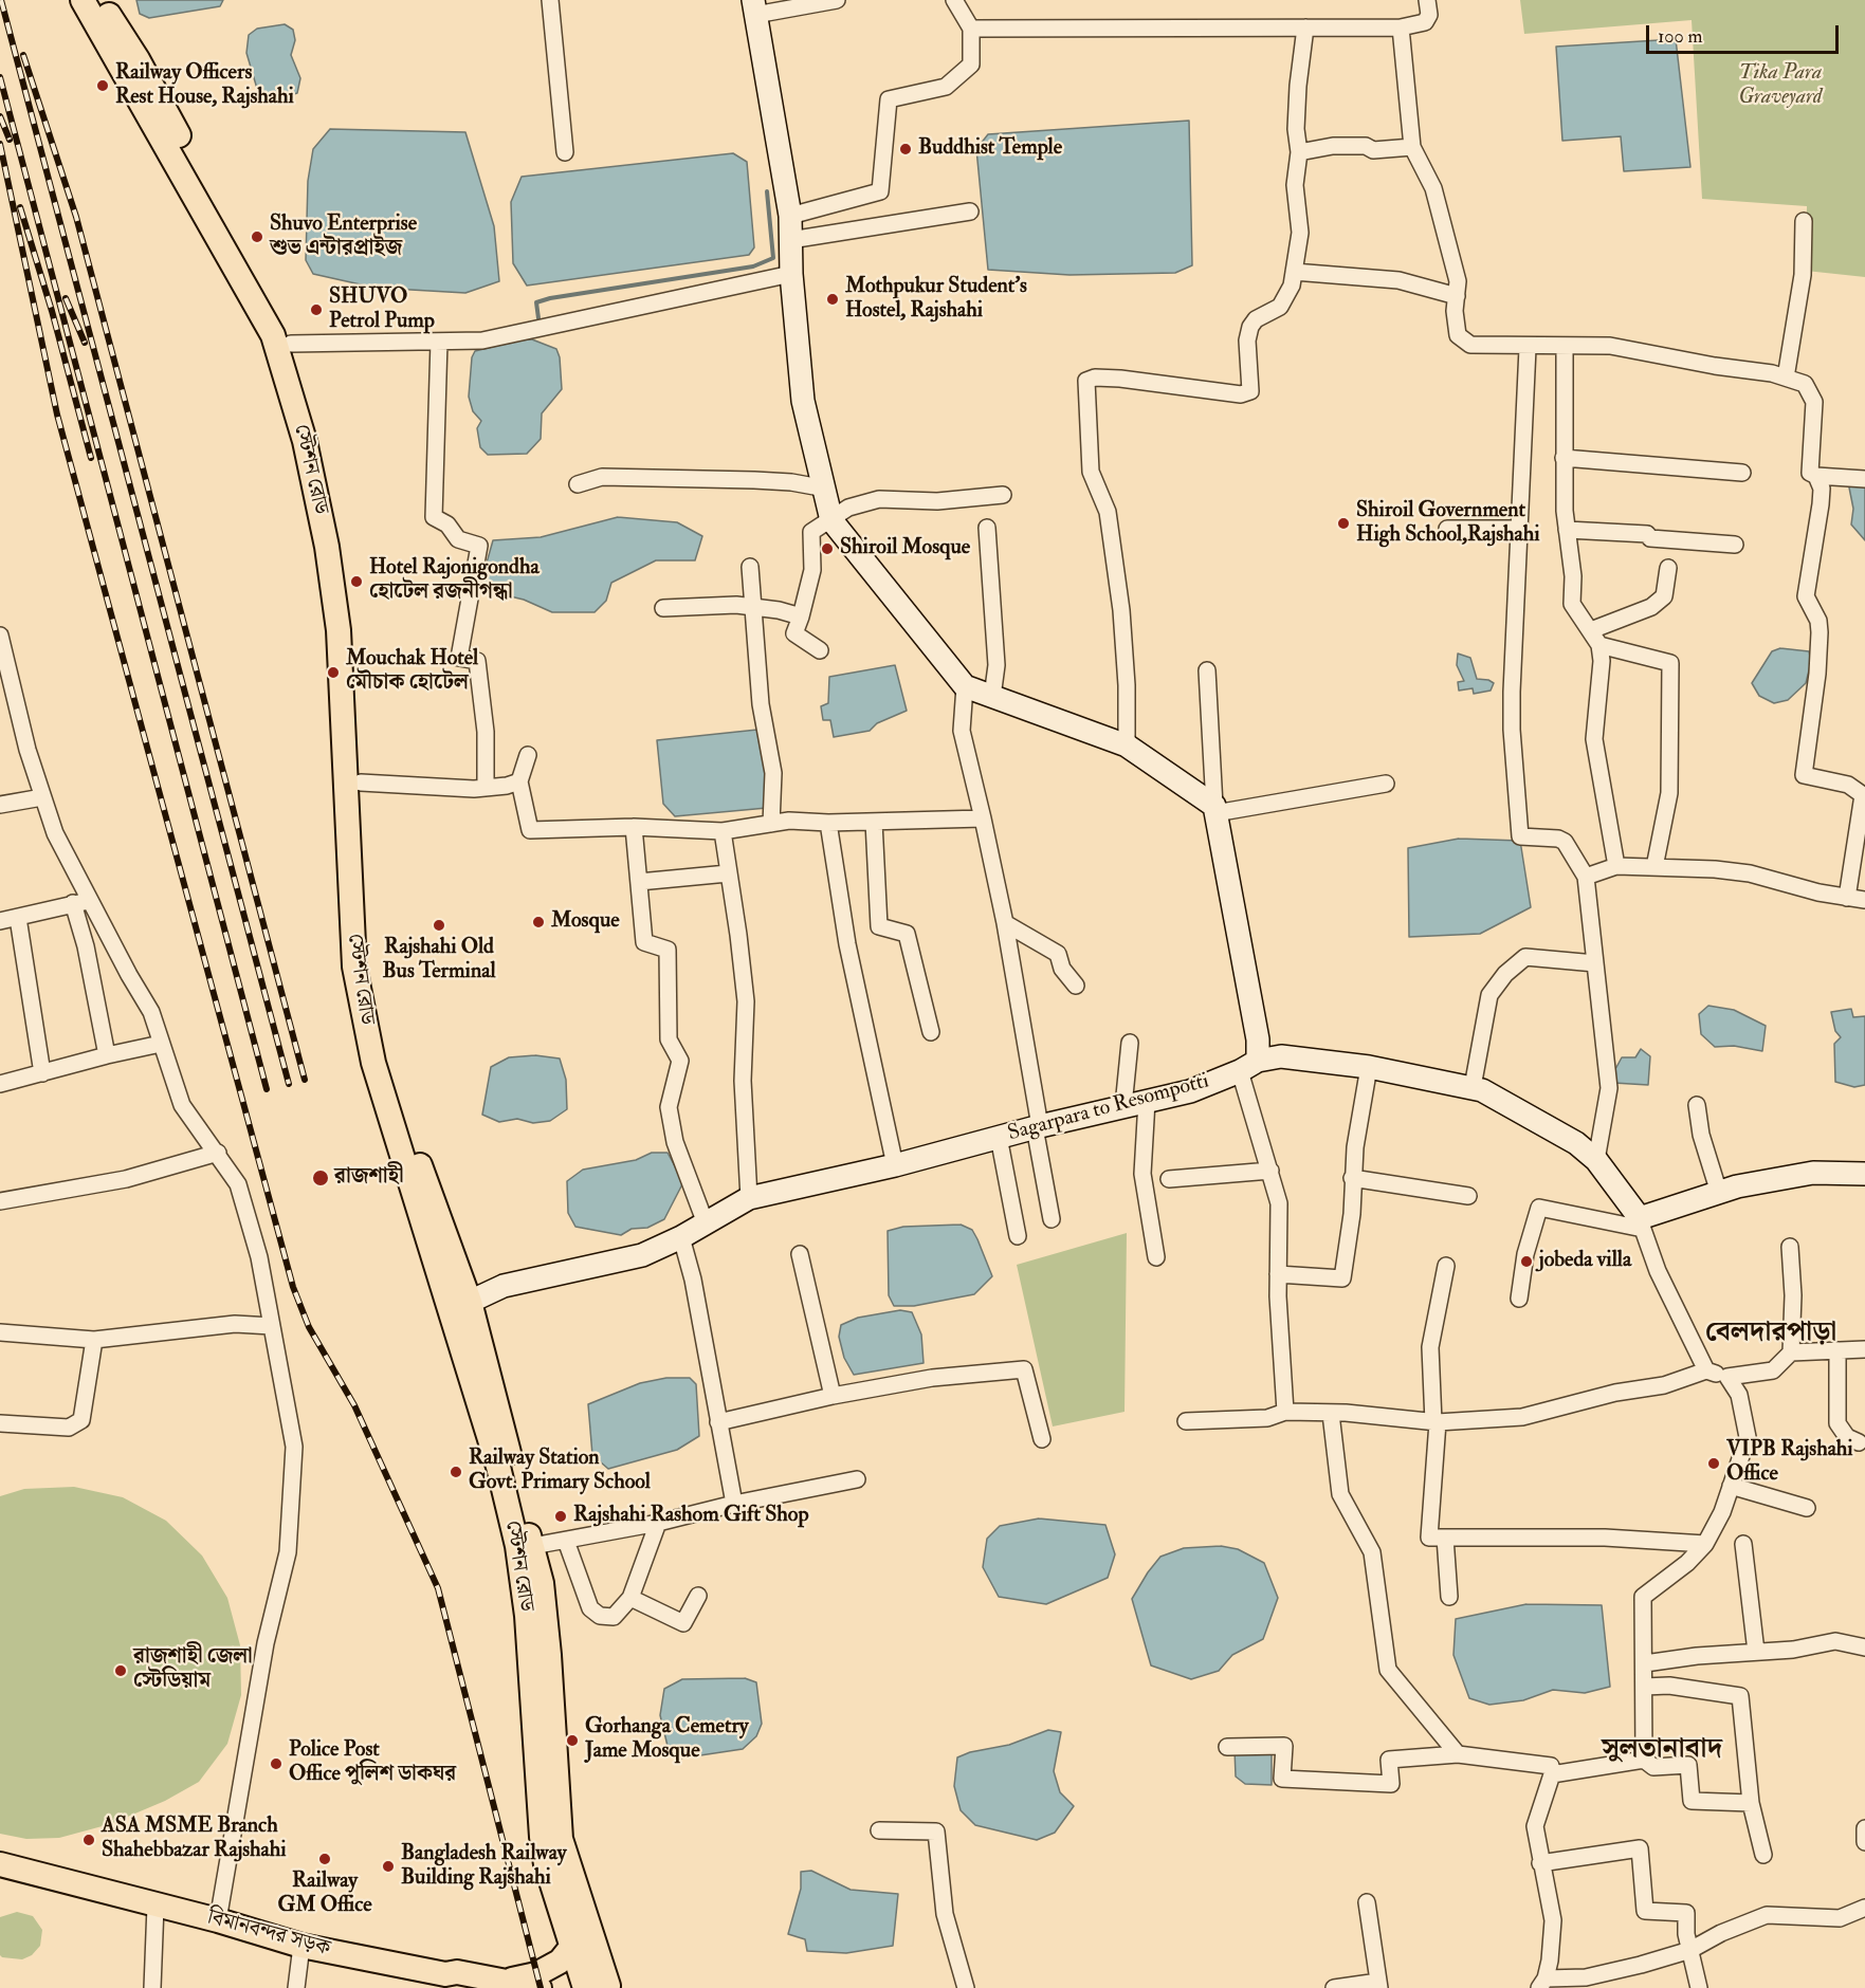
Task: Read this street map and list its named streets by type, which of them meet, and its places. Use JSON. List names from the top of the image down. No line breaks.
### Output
{"streets":{"main road":["স্টেশন রোড","Sagarpara to Resompotti","বিমানবন্দর সড়ক"]},"crossings":[["স্টেশন রোড","Sagarpara to Resompotti"]],"districts":["বেলদারপাড়া","সুলতানাবাদ"],"parks":["Tika Para Graveyard"],"places":["Railway Officers Rest House, Rajshahi","Buddhist Temple","Shuvo Enterprise শুভ এন্টারপ্রাইজ","Mothpukur Student's Hostel, Rajshahi","SHUVO Petrol Pump","Shiroil Government High School,Rajshahi","Shiroil Mosque","Hotel Rajonigondha হোটেল রজনীগন্ধা","Mouchak Hotel মৌচাক হোটেল","Mosque","Rajshahi Old Bus Terminal","রাজশাহী","jobeda villa","VIPB Rajshahi Office","Railway Station Govt. Primary School","Rajshahi Rashom Gift Shop","রাজশাহী জেলা স্টেডিয়াম","Gorhanga Cemetry Jame Mosque","Police Post Office পুলিশ ডাকঘর","ASA MSME Branch Shahebbazar Rajshahi","Railway GM Office","Bangladesh Railway Building Rajshahi"],"scale_bar":"100 m"}
